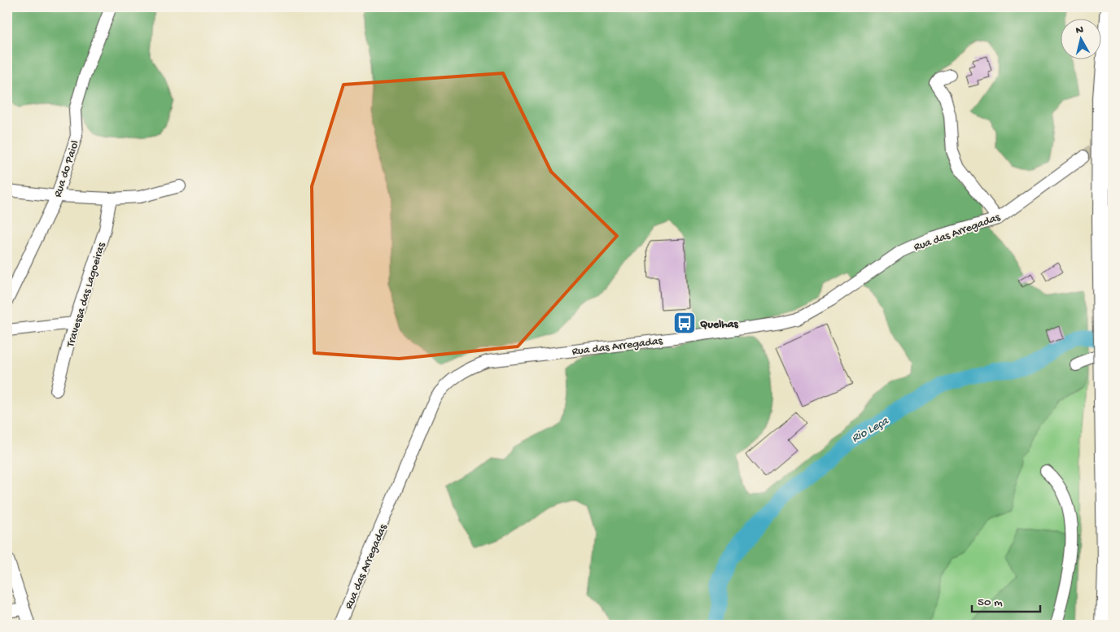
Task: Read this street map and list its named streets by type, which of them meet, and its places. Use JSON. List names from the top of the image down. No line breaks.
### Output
{"streets":{"street":["Rua do Paiol","Rua das Arregadas","Travessa das Lagoeiras"]},"water":["Rio Leça"],"places":{"bus stop":["Quelhas"]},"scale_bar":"50 m","north":"top"}
